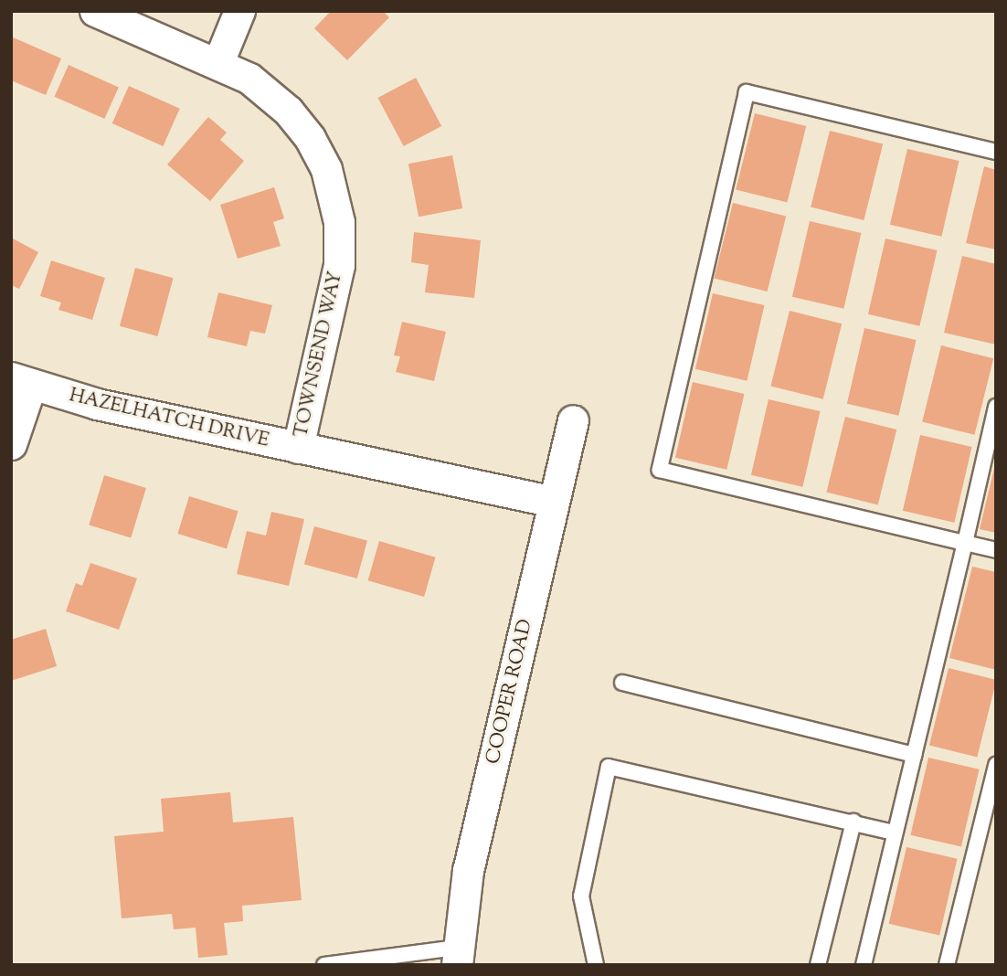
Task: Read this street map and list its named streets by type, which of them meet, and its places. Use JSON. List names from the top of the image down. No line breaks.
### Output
{"streets":{"street":["TOWNSEND WAY","HAZELHATCH DRIVE","COOPER ROAD"]},"crossings":[["TOWNSEND WAY","HAZELHATCH DRIVE"],["HAZELHATCH DRIVE","COOPER ROAD"]]}
